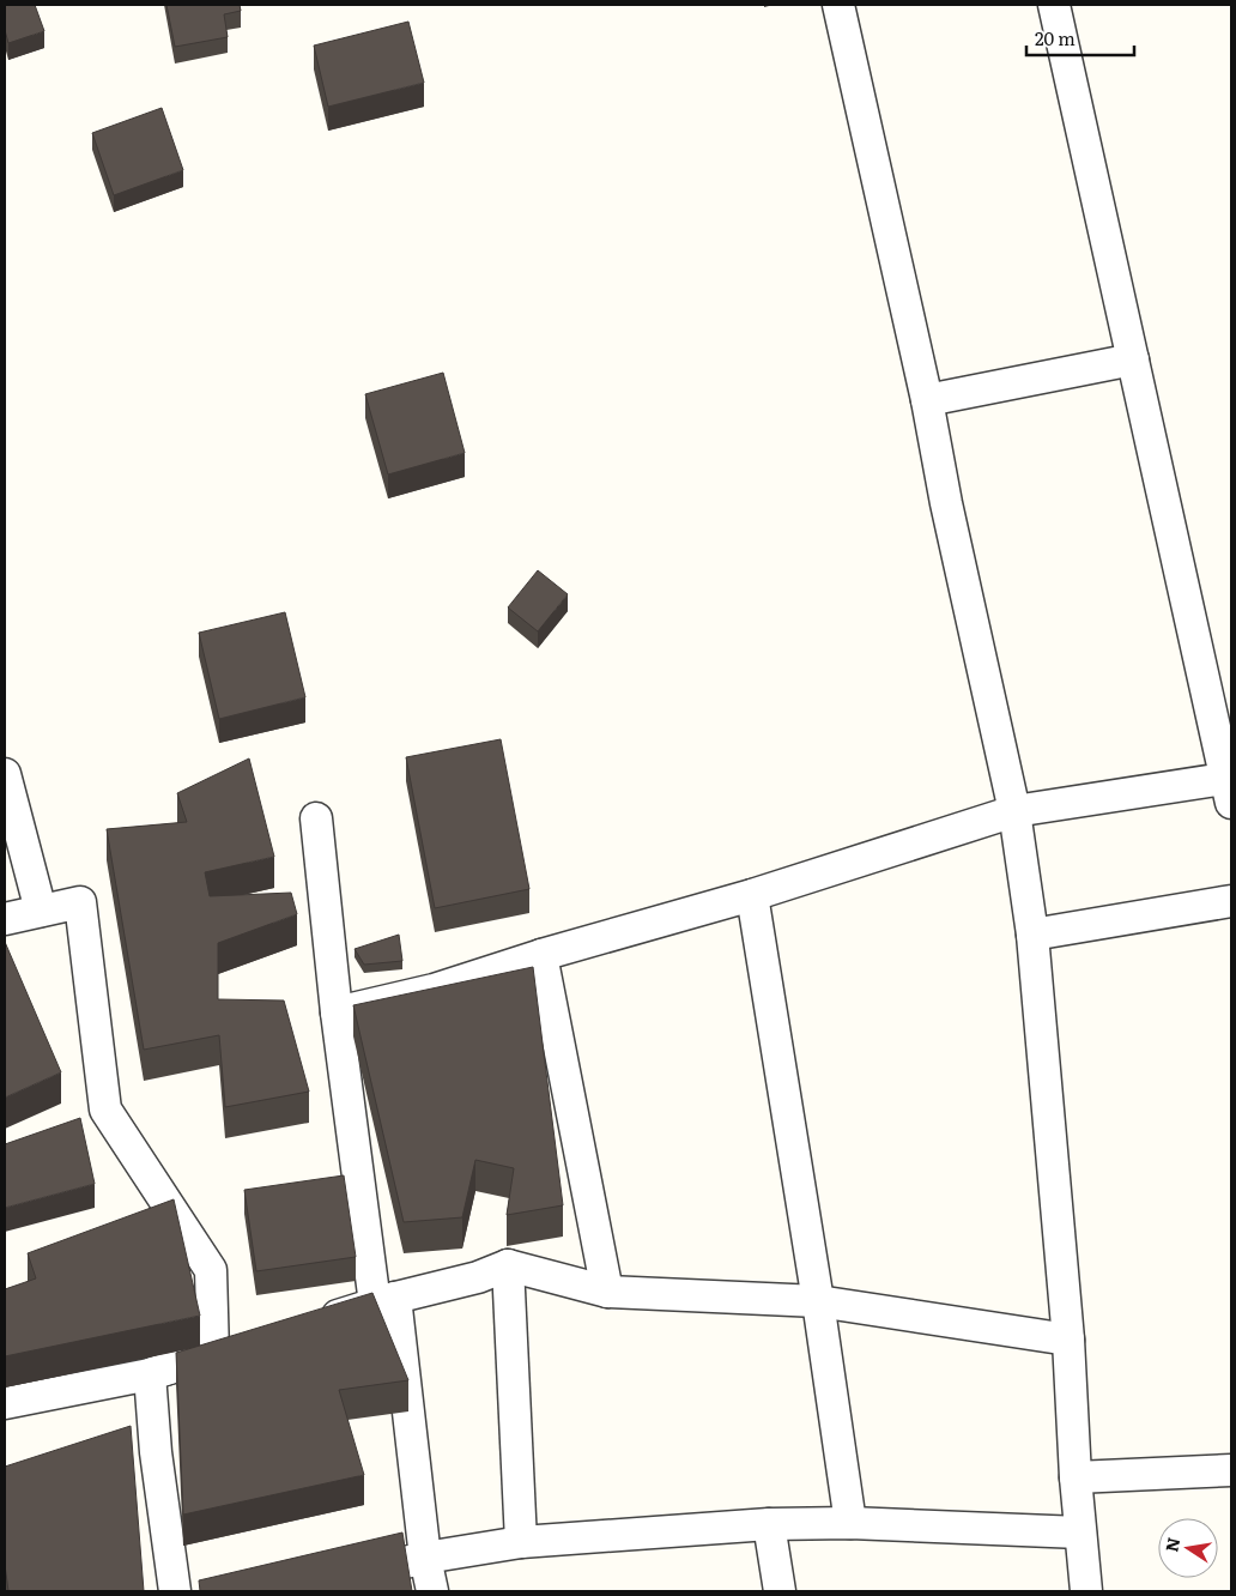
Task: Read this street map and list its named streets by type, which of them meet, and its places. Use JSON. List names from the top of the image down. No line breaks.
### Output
{"scale_bar":"20 m","north":"left"}
